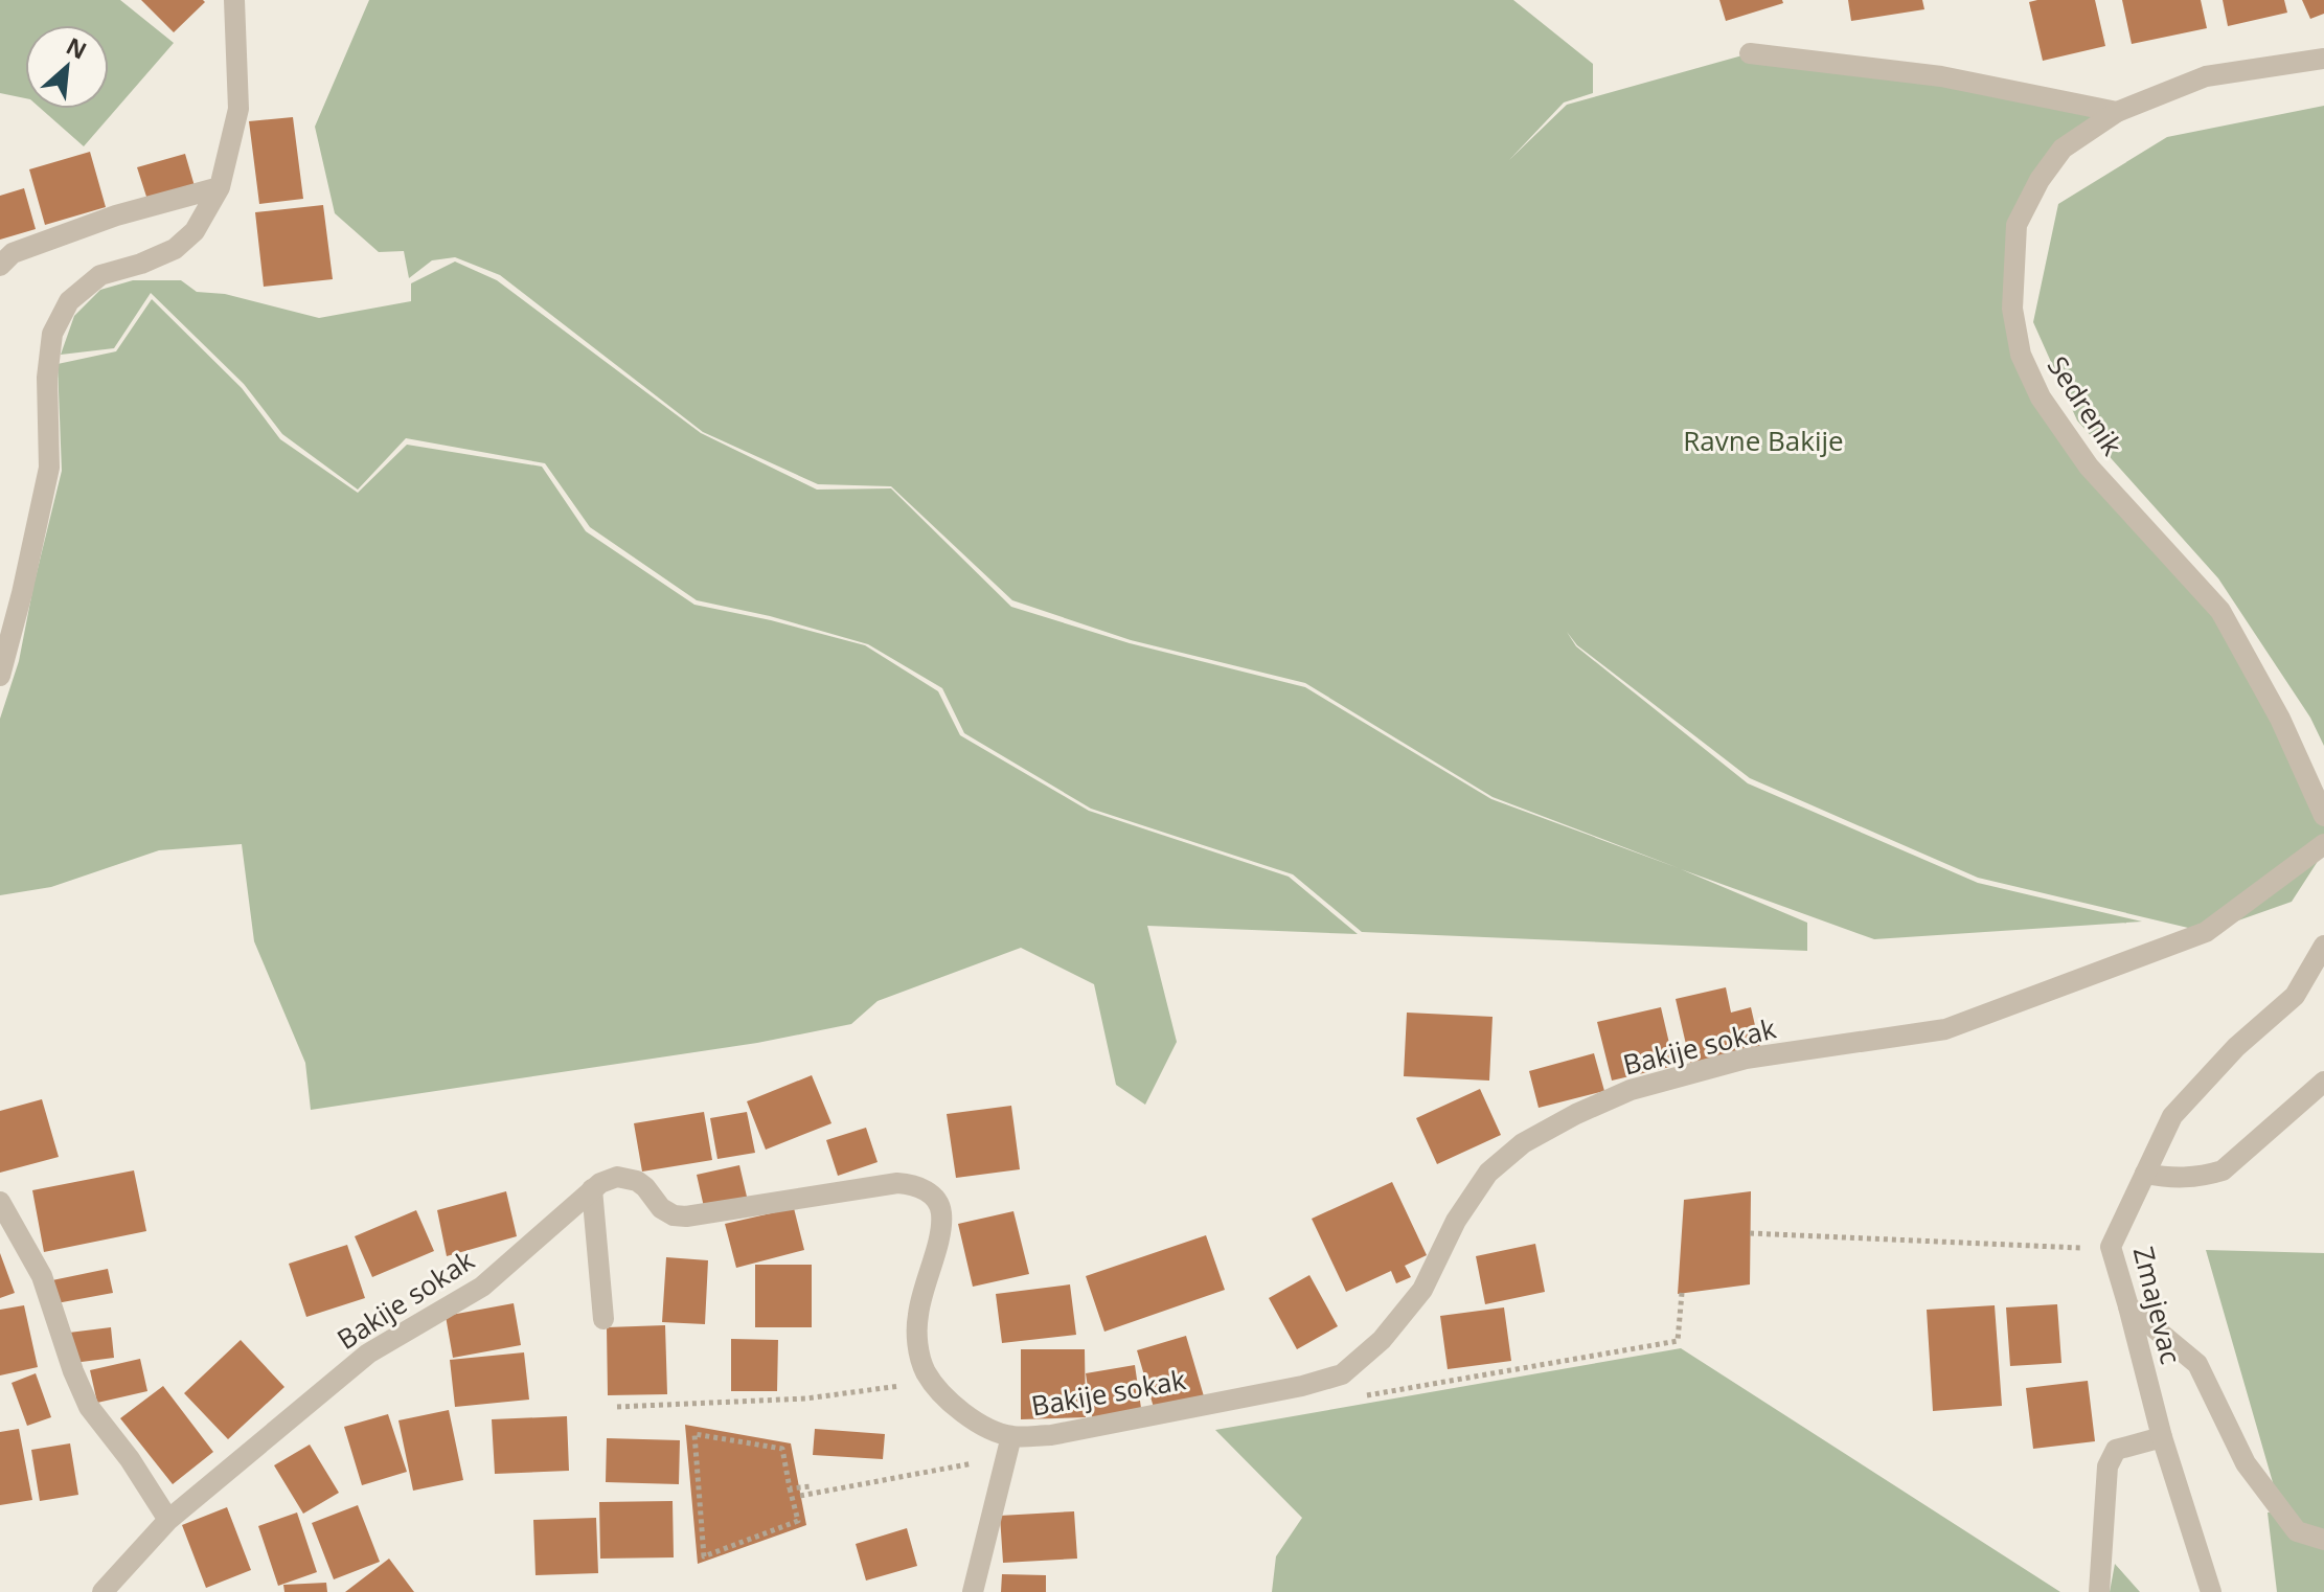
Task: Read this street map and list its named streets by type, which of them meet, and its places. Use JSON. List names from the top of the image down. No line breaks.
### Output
{"streets":{"street":["Sedrenik","Bakije sokak","Zmajevac"]},"parks":["Ravne Bakije"],"north":"top right"}
